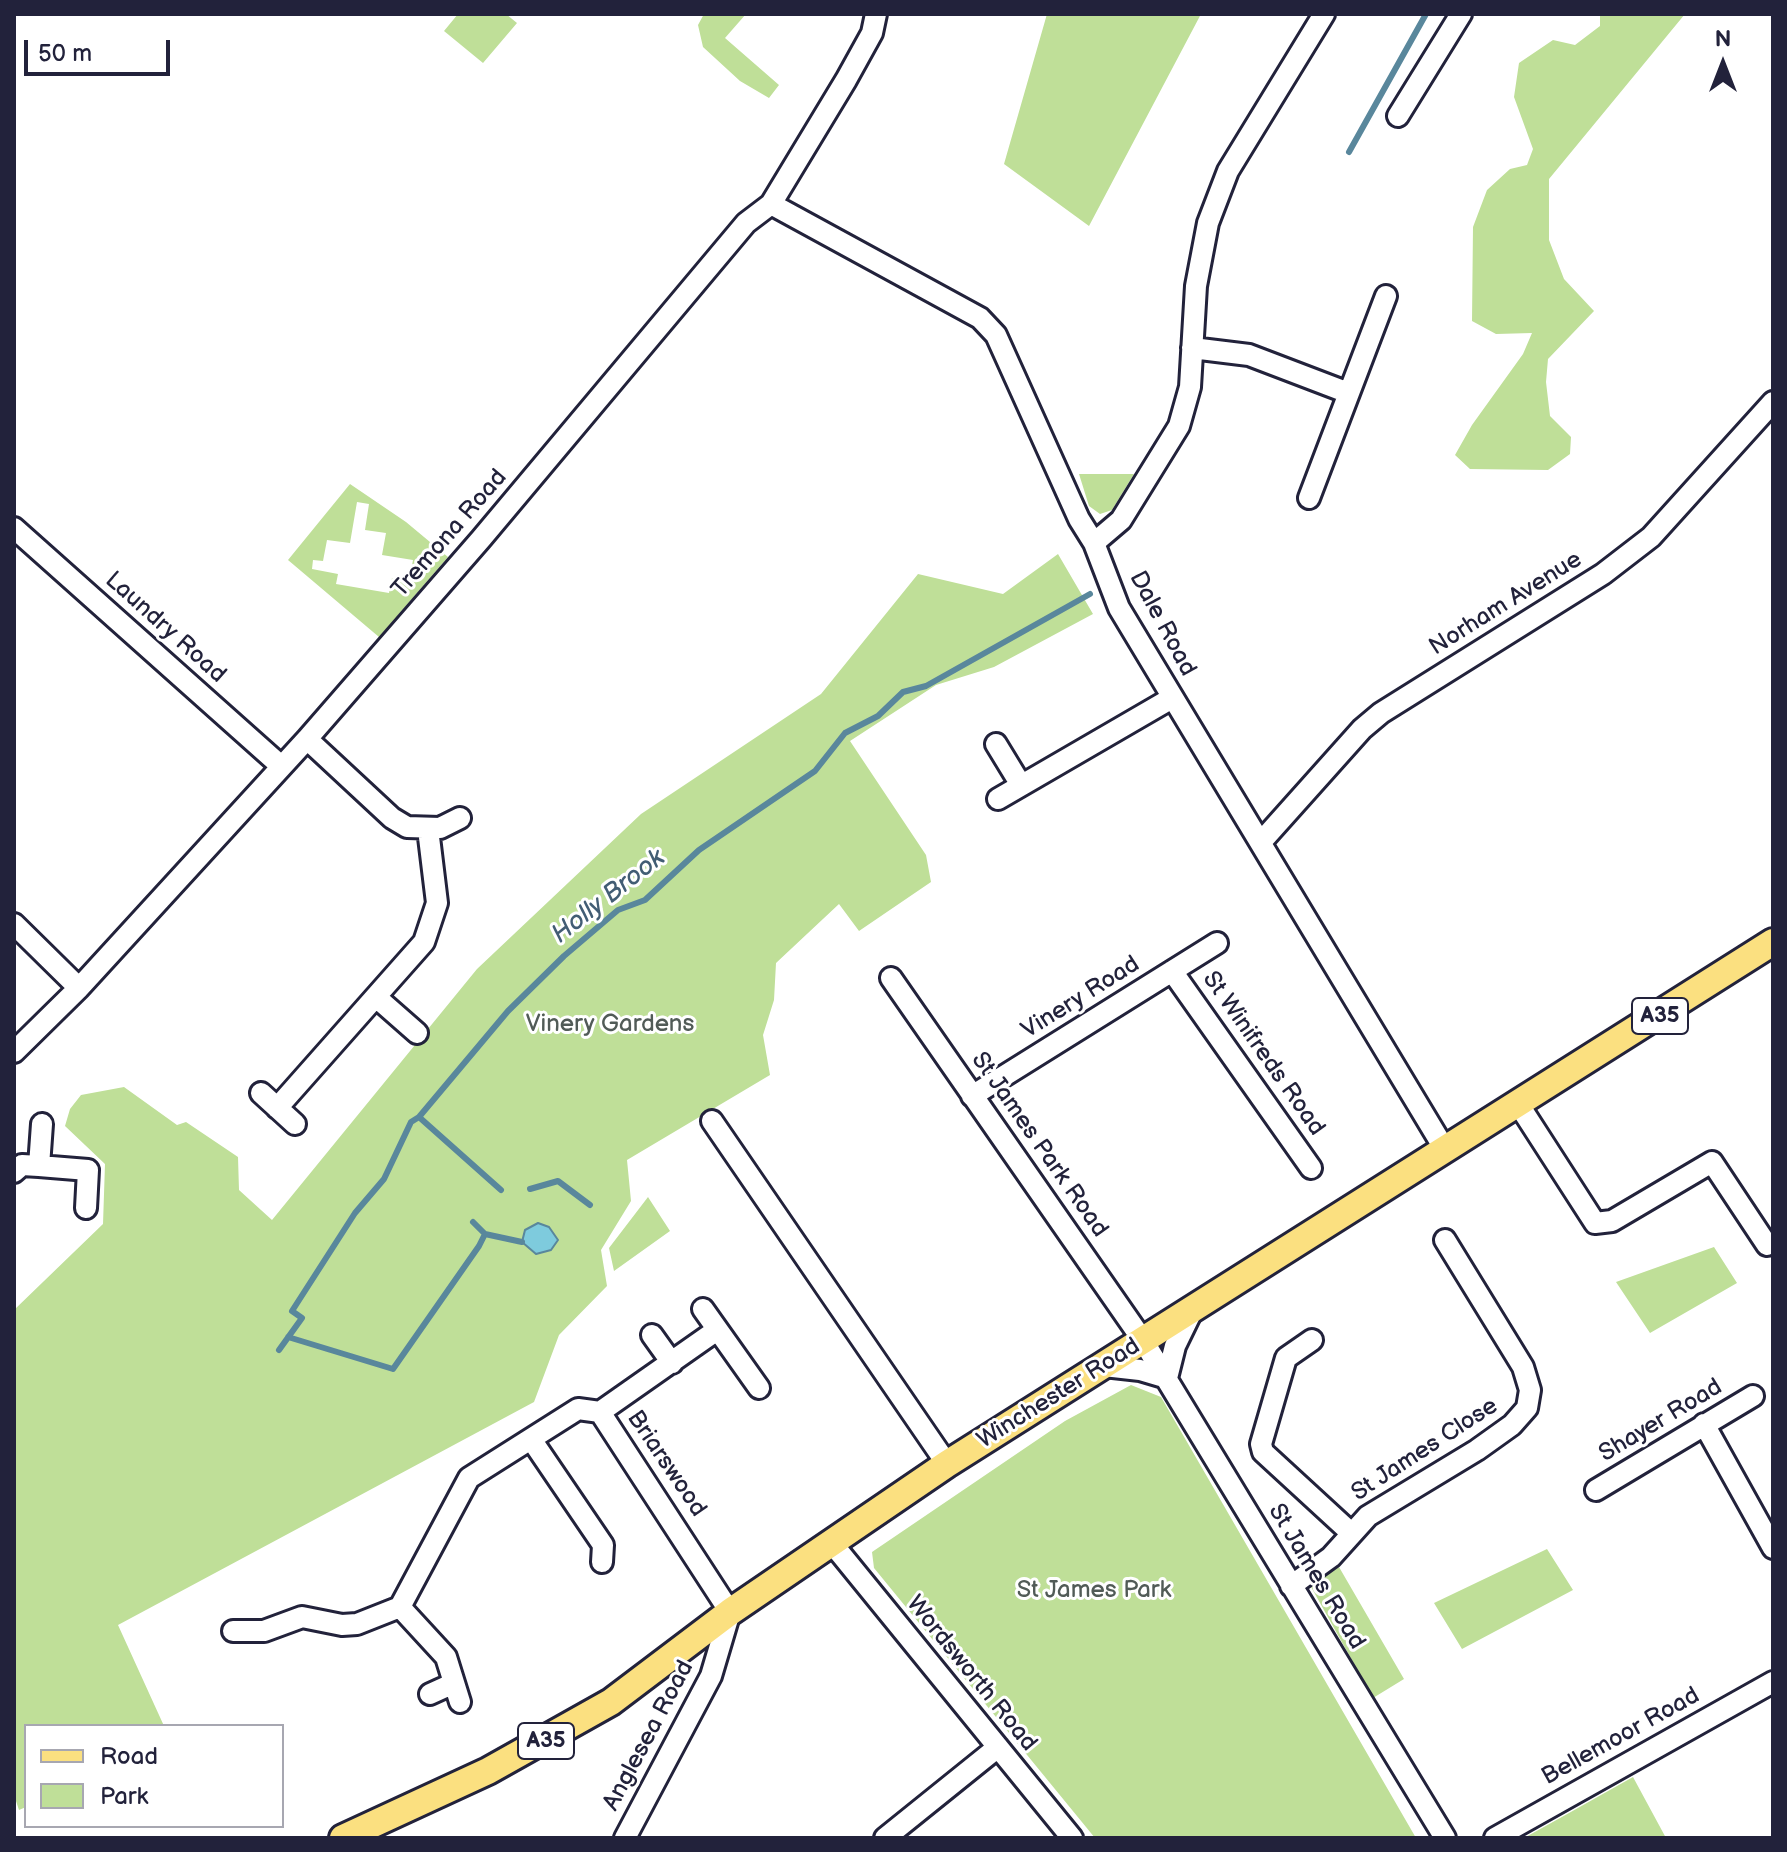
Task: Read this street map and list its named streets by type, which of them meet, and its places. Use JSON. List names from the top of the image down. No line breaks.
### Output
{"streets":{"main road":["A35","Winchester Road"],"street":["Tremona Road","Norham Avenue","Dale Road","Laundry Road","Vinery Road","St Winifreds Road","St James Park Road","Shayer Road","St James Close","Briarswood","St James Road","Wordsworth Road","Anglesea Road","Bellemoor Road"]},"crossings":[["Tremona Road","Dale Road"],["Tremona Road","Laundry Road"],["Norham Avenue","Dale Road"],["Dale Road","Winchester Road"],["Vinery Road","St Winifreds Road"],["Vinery Road","St James Park Road"],["St James Park Road","Winchester Road"],["St James Park Road","St James Road"],["Winchester Road","Briarswood"],["Winchester Road","St James Road"],["Winchester Road","Wordsworth Road"],["Winchester Road","Anglesea Road"],["St James Close","St James Road"],["Briarswood","Anglesea Road"]],"water":["Holly Brook"],"parks":["Vinery Gardens","St James Park"],"legend":["Road","Park"],"scale_bar":"50 m","north":"top"}
